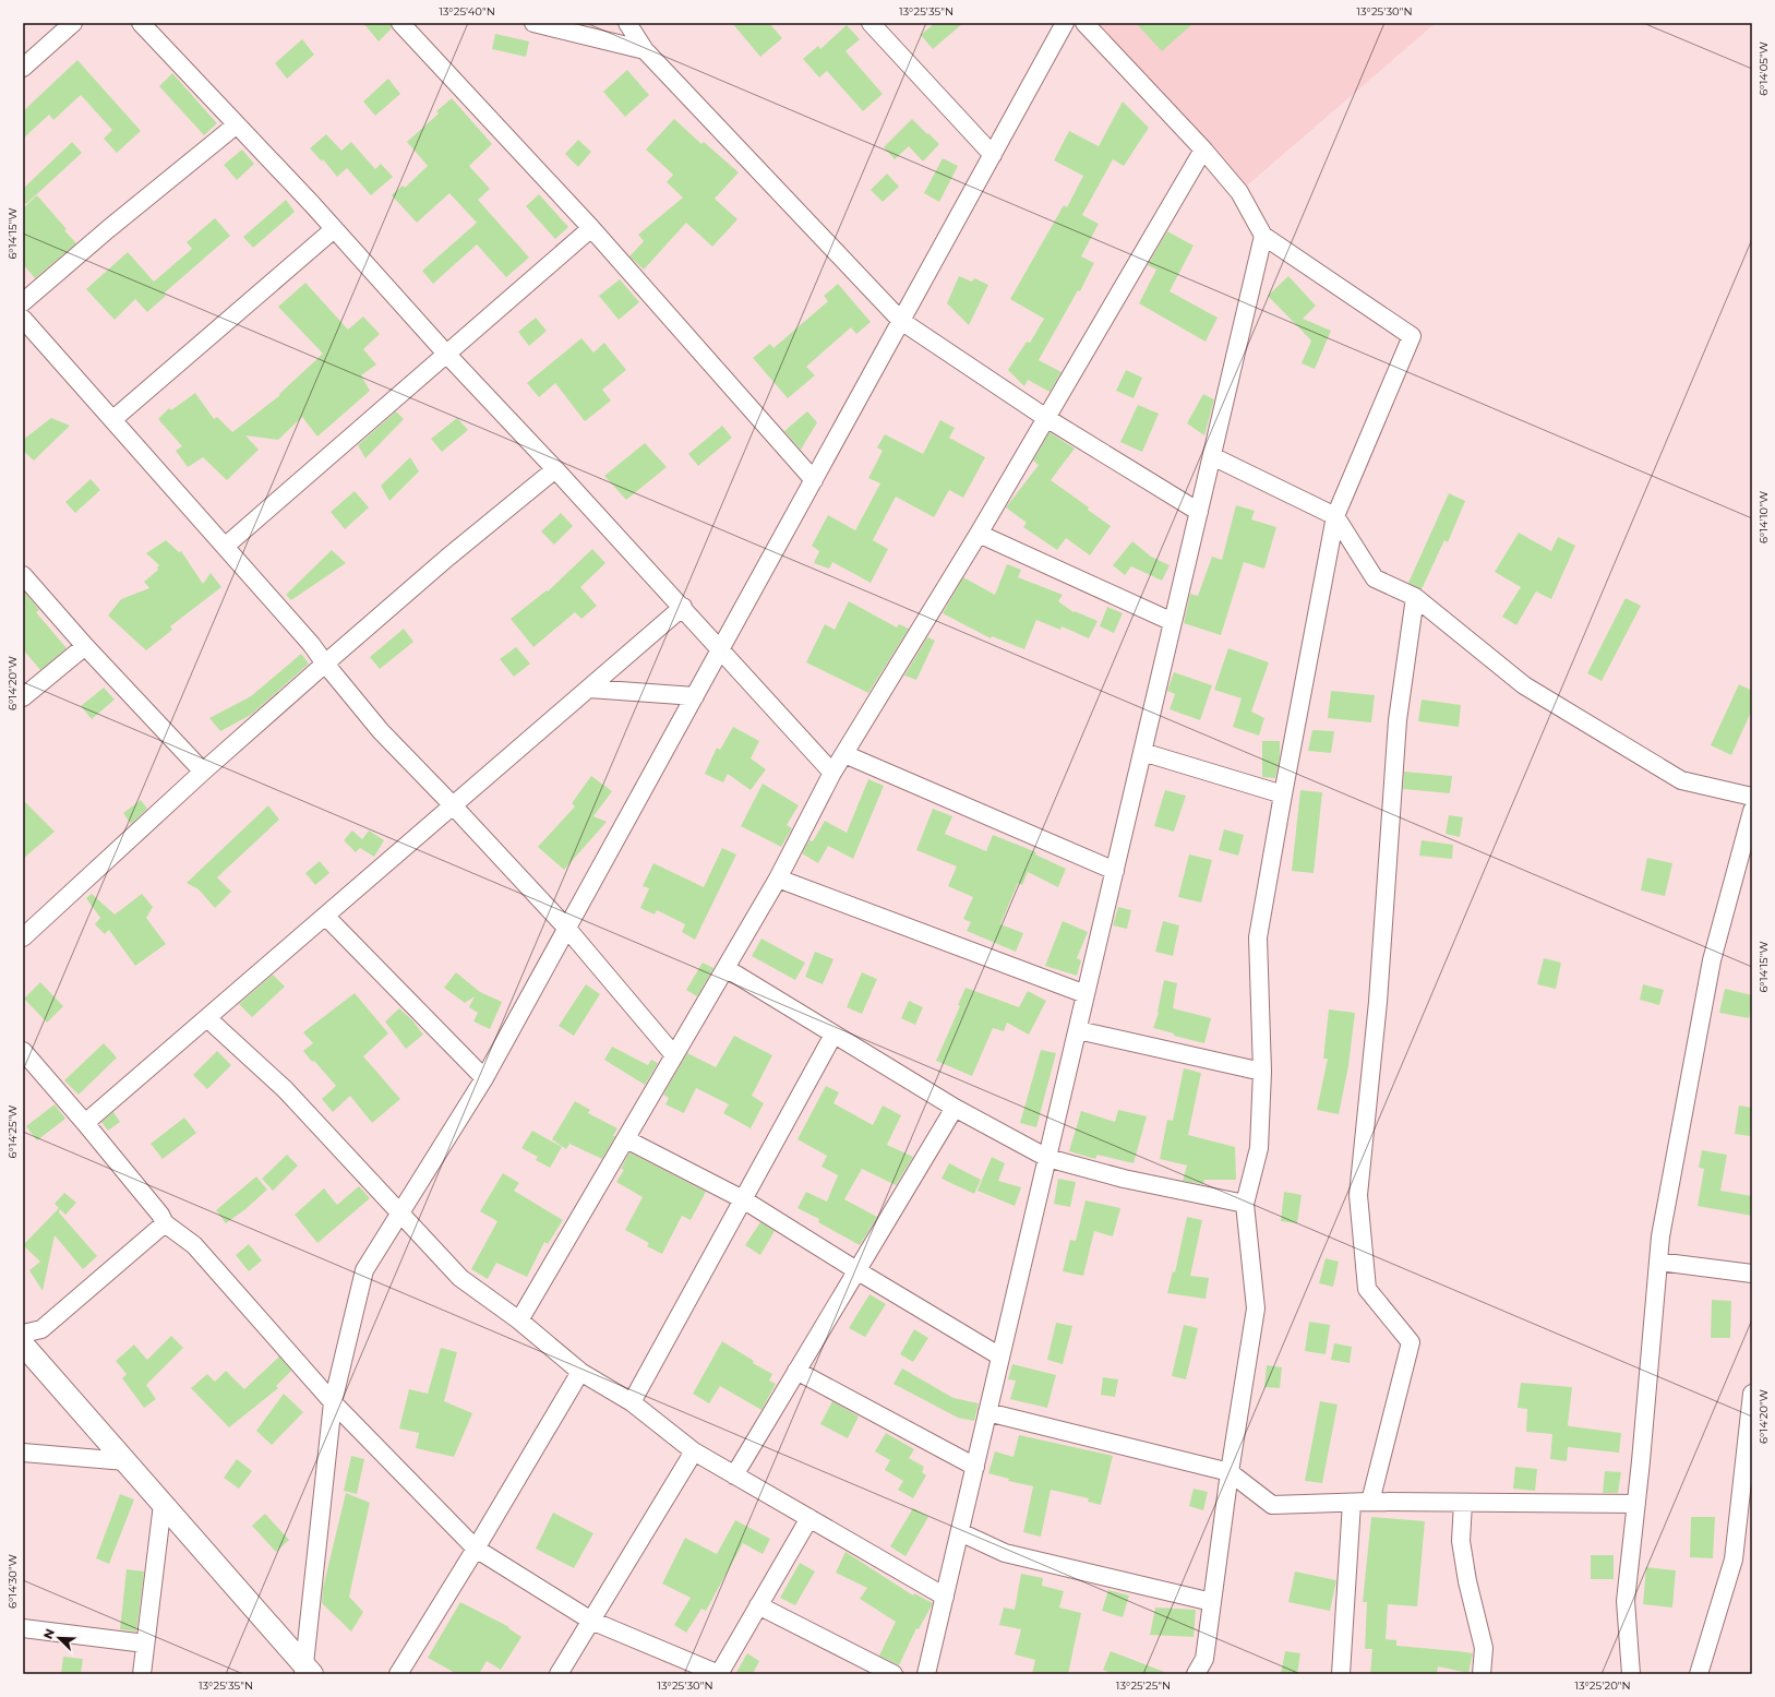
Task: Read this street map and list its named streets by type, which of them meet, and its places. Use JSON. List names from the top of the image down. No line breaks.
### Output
{"north":"top left","coordinates":["13°25'40\"N","13°25'35\"N","13°25'30\"N","6°14'05\"W","6°14'15\"W","6°14'10\"W","6°14'20\"W","6°14'25\"W","6°14'30\"W","13°25'25\"N","13°25'20\"N"]}
